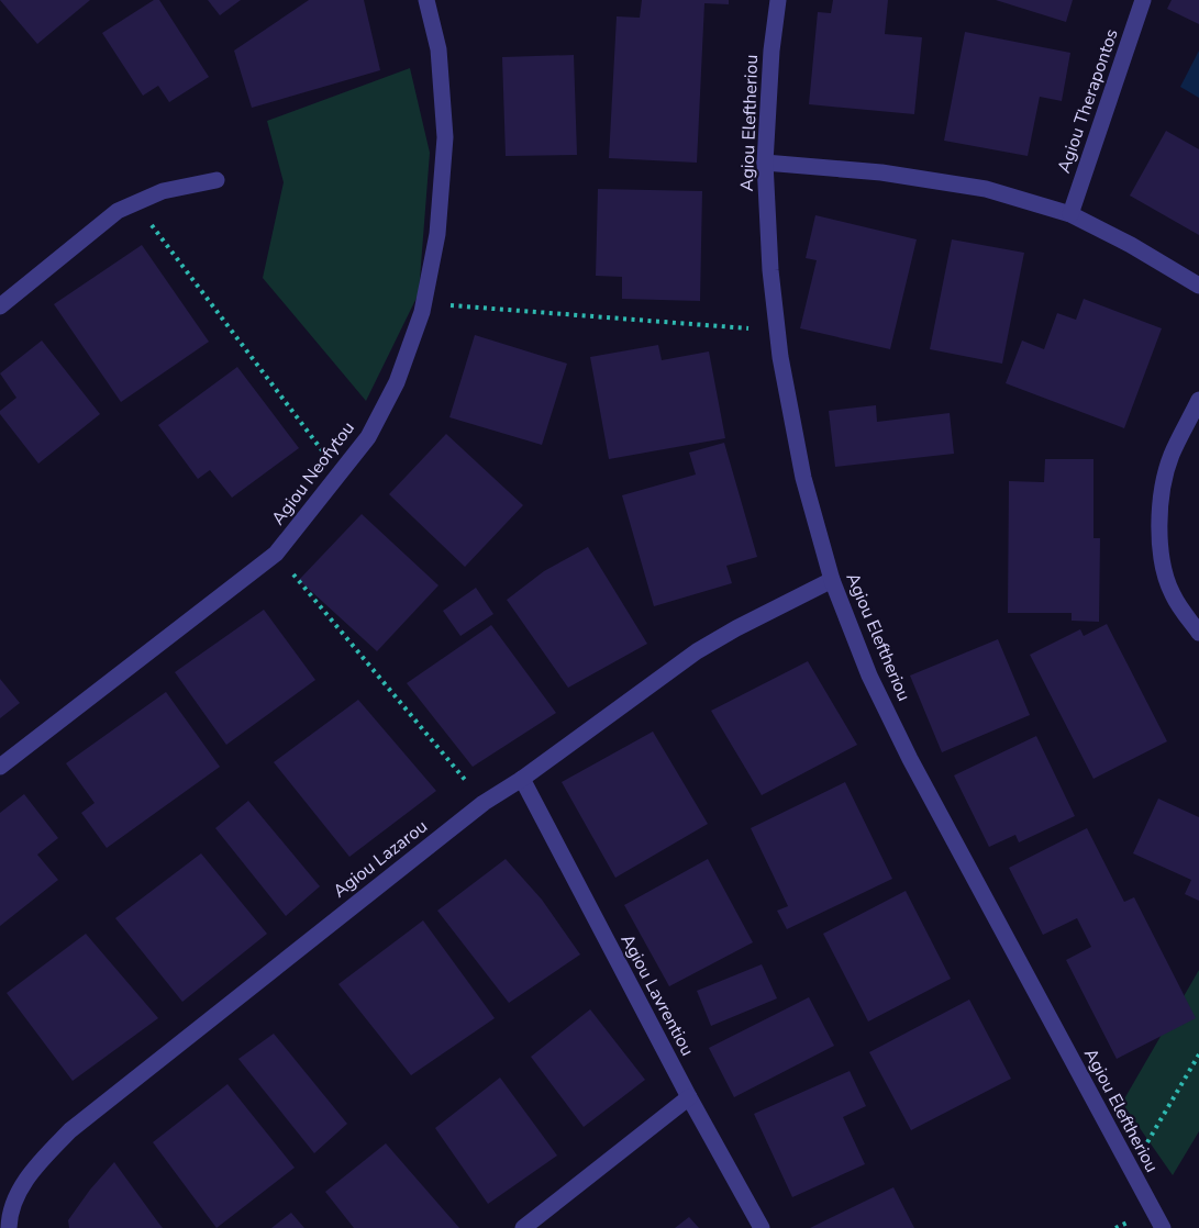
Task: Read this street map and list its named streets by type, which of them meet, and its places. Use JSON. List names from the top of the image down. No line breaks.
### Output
{"streets":{"street":["Agiou Therapontos","Agiou Eleftheriou","Agiou Neofytou","Agiou Lazarou","Agiou Lavrentiou"]},"crossings":[["Agiou Eleftheriou","Agiou Lazarou"],["Agiou Lazarou","Agiou Lavrentiou"]]}
